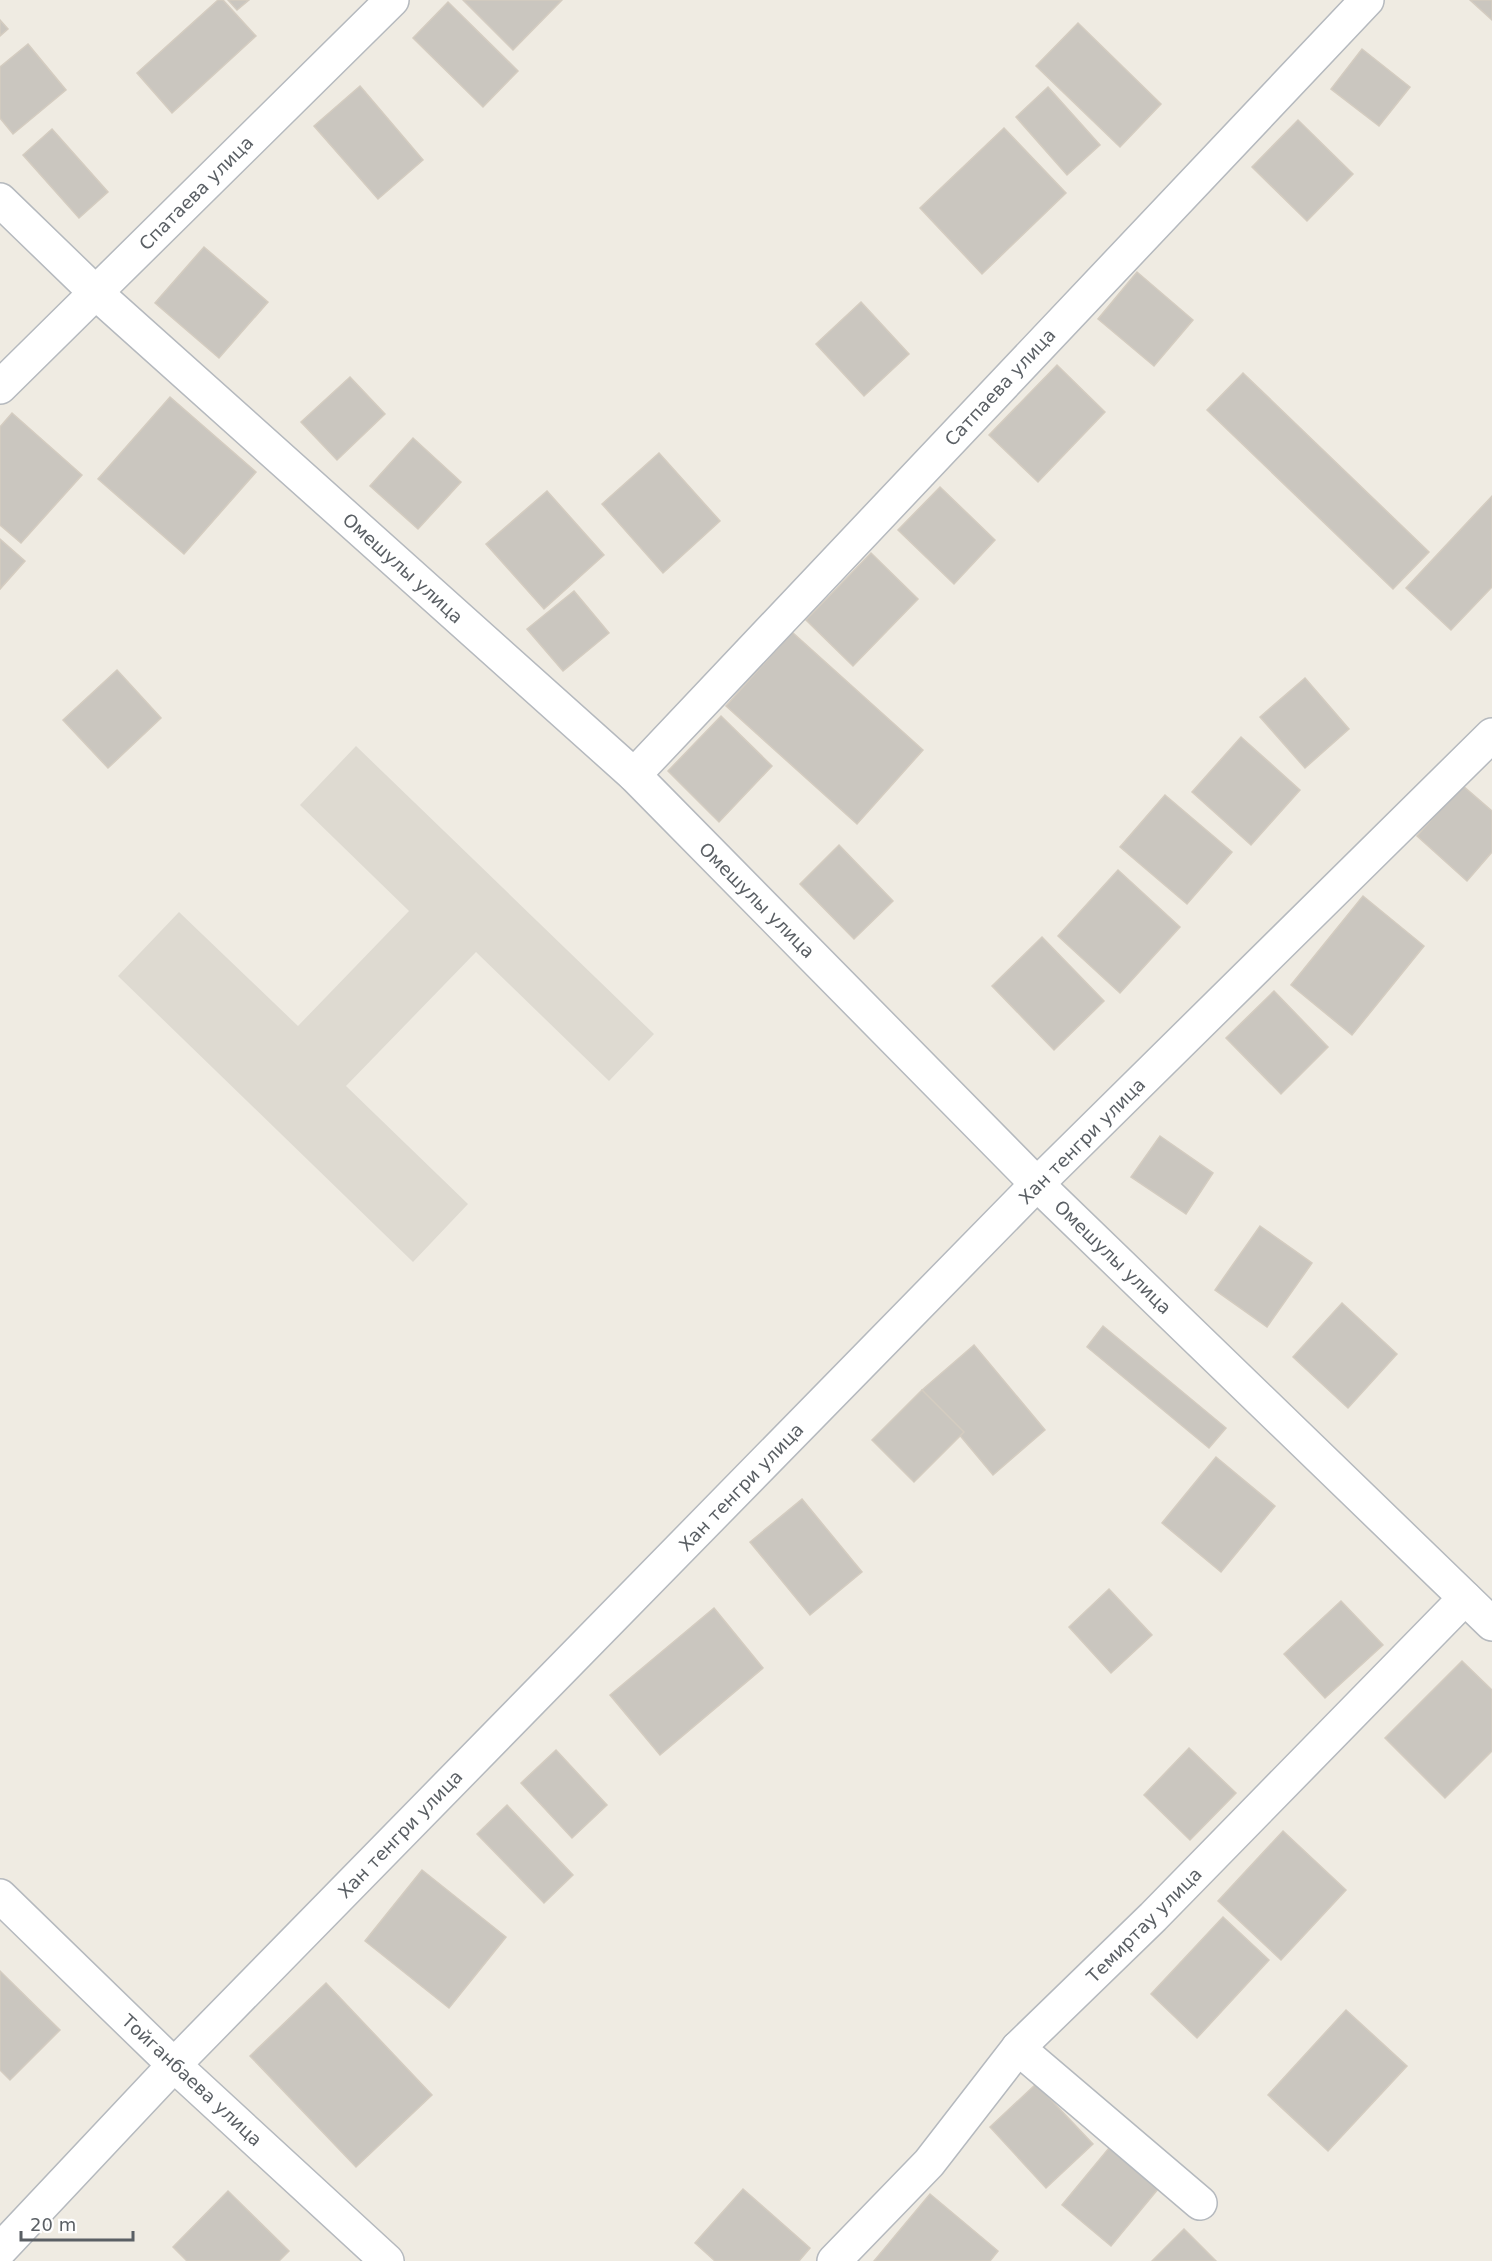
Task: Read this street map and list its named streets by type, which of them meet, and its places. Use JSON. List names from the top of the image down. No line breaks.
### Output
{"streets":{"street":["Спатаева улица","Сатпаева улица","Омешулы улица","Хан тенгри улица","Темиртау улица","Тойганбаева улица"]},"crossings":[["Спатаева улица","Омешулы улица"],["Сатпаева улица","Омешулы улица"],["Омешулы улица","Хан тенгри улица"],["Омешулы улица","Темиртау улица"],["Хан тенгри улица","Тойганбаева улица"]],"scale_bar":"20 m"}
